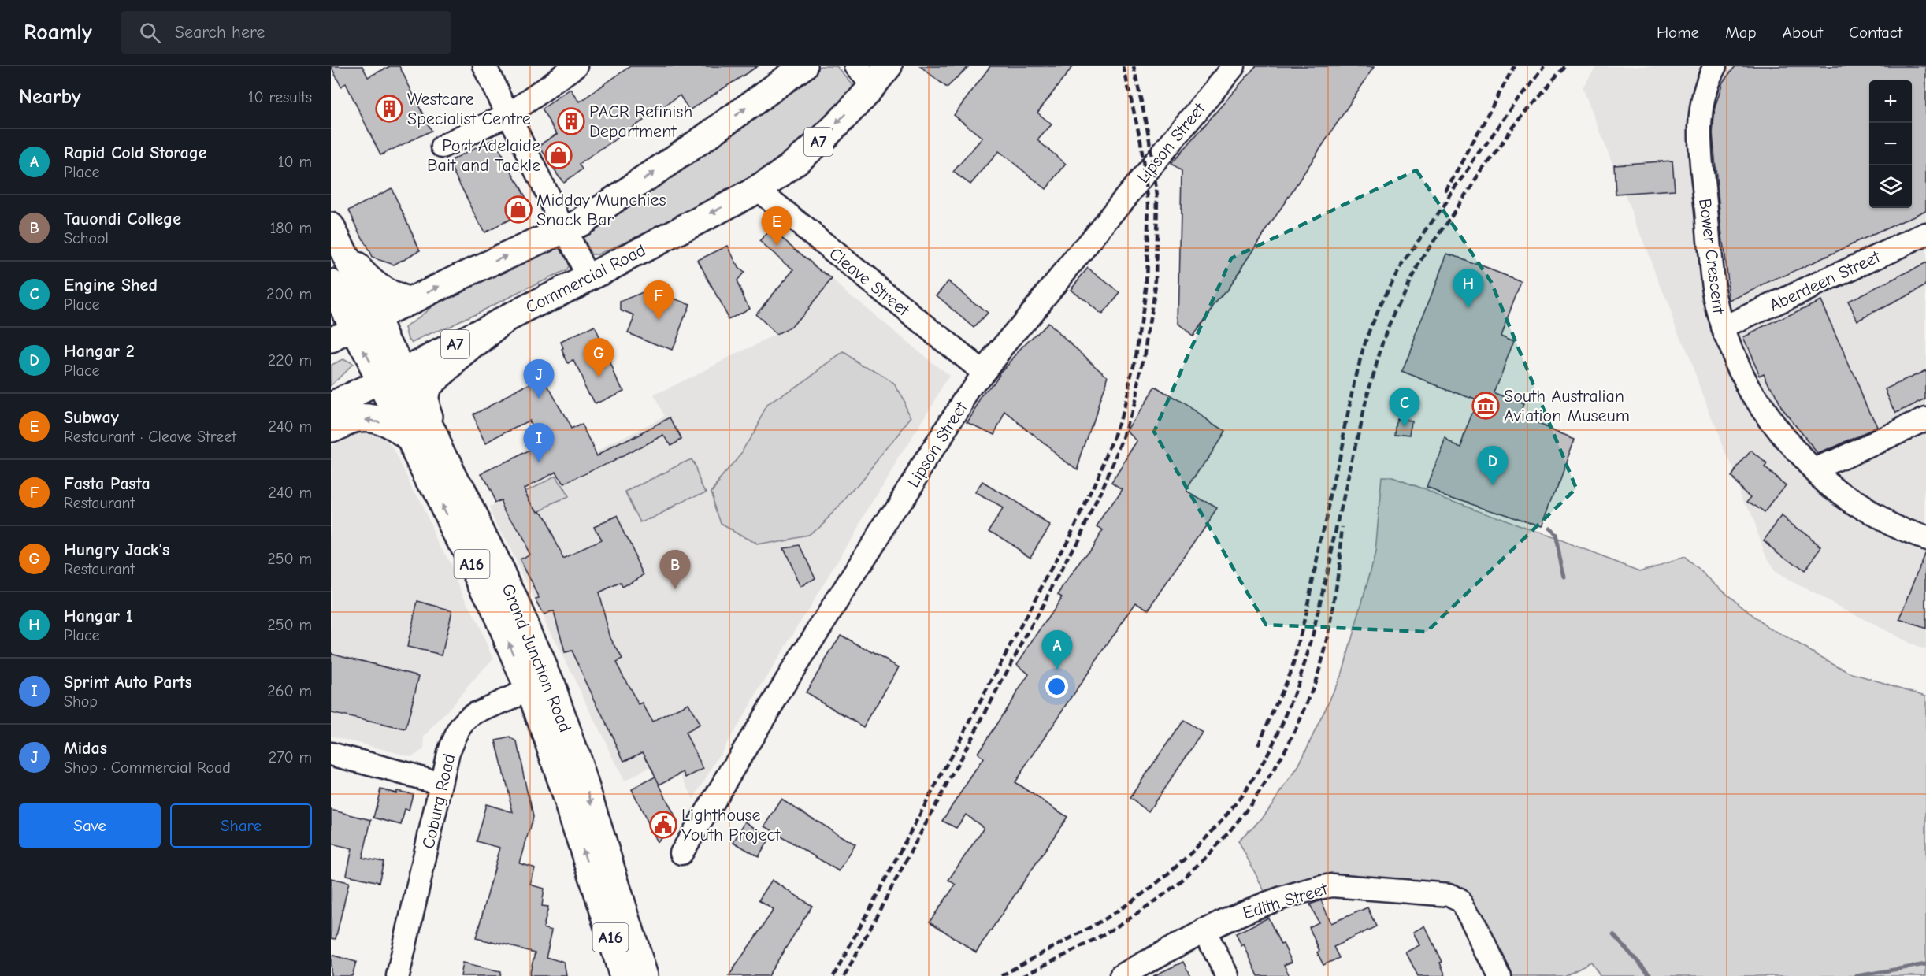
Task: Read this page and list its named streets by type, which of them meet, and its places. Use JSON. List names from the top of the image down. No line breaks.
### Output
{"streets":{"main road":["A7","Commercial Road","A16","Grand Junction Road"],"street":["Lipson Street","Bower Crescent","Aberdeen Street","Cleave Street","Coburg Road","Edith Street"]},"crossings":[["A7","Commercial Road"],["A7","Grand Junction Road"],["Lipson Street","Cleave Street"],["Bower Crescent","Aberdeen Street"],["Commercial Road","Cleave Street"],["Commercial Road","Grand Junction Road"],["Grand Junction Road","Coburg Road"]],"places":{"building":["Westcare Specialist Centre","PACR Refinish Department"],"shop":["Port Adelaide Bait and Tackle","Midday Munchies Snack Bar"],"museum":["South Australian Aviation Museum"],"public building":["Lighthouse Youth Project"]},"page":{"header":"Roamly","search":"Search here","nav":["Home","Map","About","Contact"],"heading":["Nearby","10 results"],"map_buttons":["+","−"],"list":[{"mark":"A","name":"Rapid Cold Storage","note":"Place","value":"10 m"},{"mark":"B","name":"Tauondi College","note":"School","value":"180 m"},{"mark":"C","name":"Engine Shed","note":"Place","value":"200 m"},{"mark":"D","name":"Hangar 2","note":"Place","value":"220 m"},{"mark":"E","name":"Subway","note":"Restaurant · Cleave Street","value":"240 m"},{"mark":"F","name":"Fasta Pasta","note":"Restaurant","value":"240 m"},{"mark":"G","name":"Hungry Jack's","note":"Restaurant","value":"250 m"},{"mark":"H","name":"Hangar 1","note":"Place","value":"250 m"},{"mark":"I","name":"Sprint Auto Parts","note":"Shop","value":"260 m"},{"mark":"J","name":"Midas","note":"Shop · Commercial Road","value":"270 m"}],"pins":["E","H","F","G","J","C","I","D","B","A"],"buttons":["Save","Share"]}}
